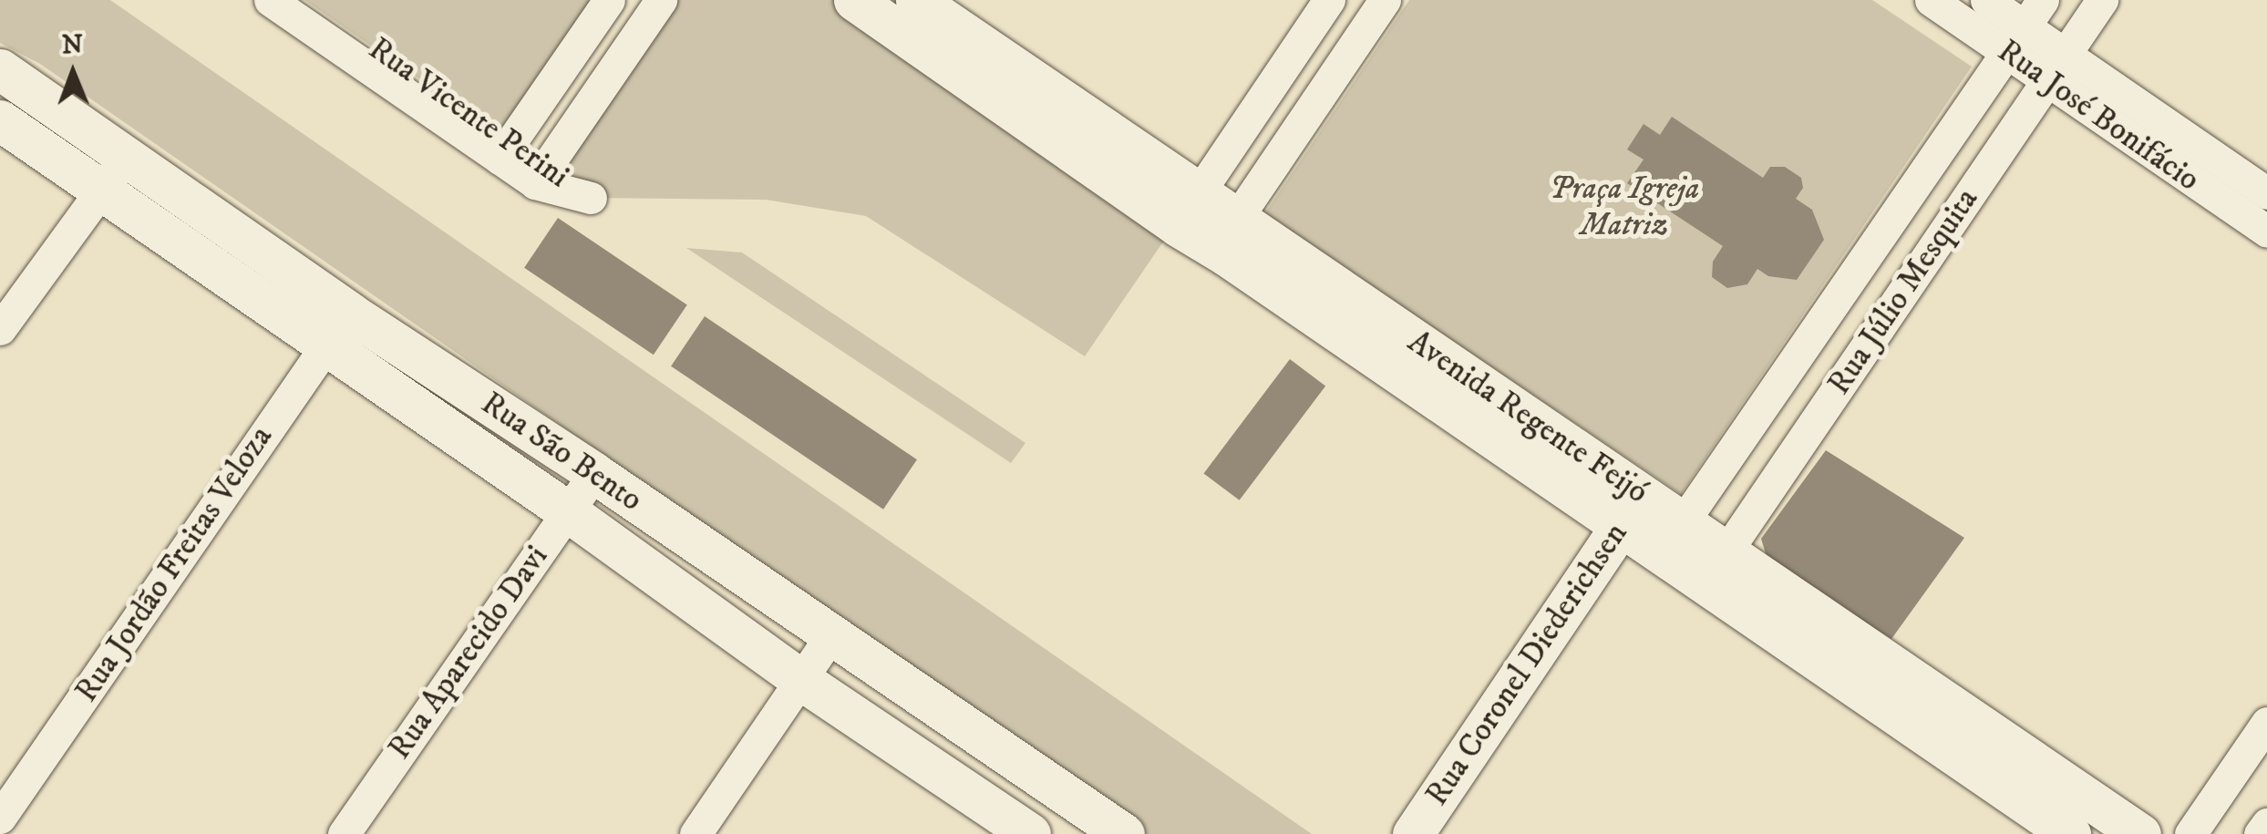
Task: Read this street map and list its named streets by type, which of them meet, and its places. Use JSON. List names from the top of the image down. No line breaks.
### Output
{"streets":{"street":["Rua Vicente Perini","Rua José Bonifácio","Rua Júlio Mesquita","Avenida Regente Feijó","Rua São Bento","Rua Jordão Freitas Veloza","Rua Aparecido Davi","Rua Coronel Diederichsen"]},"crossings":[["Rua José Bonifácio","Rua Júlio Mesquita"],["Rua Júlio Mesquita","Avenida Regente Feijó"],["Avenida Regente Feijó","Rua Coronel Diederichsen"],["Rua São Bento","Rua Jordão Freitas Veloza"],["Rua São Bento","Rua Aparecido Davi"]],"parks":["Praça Igreja Matriz"],"north":"top"}
